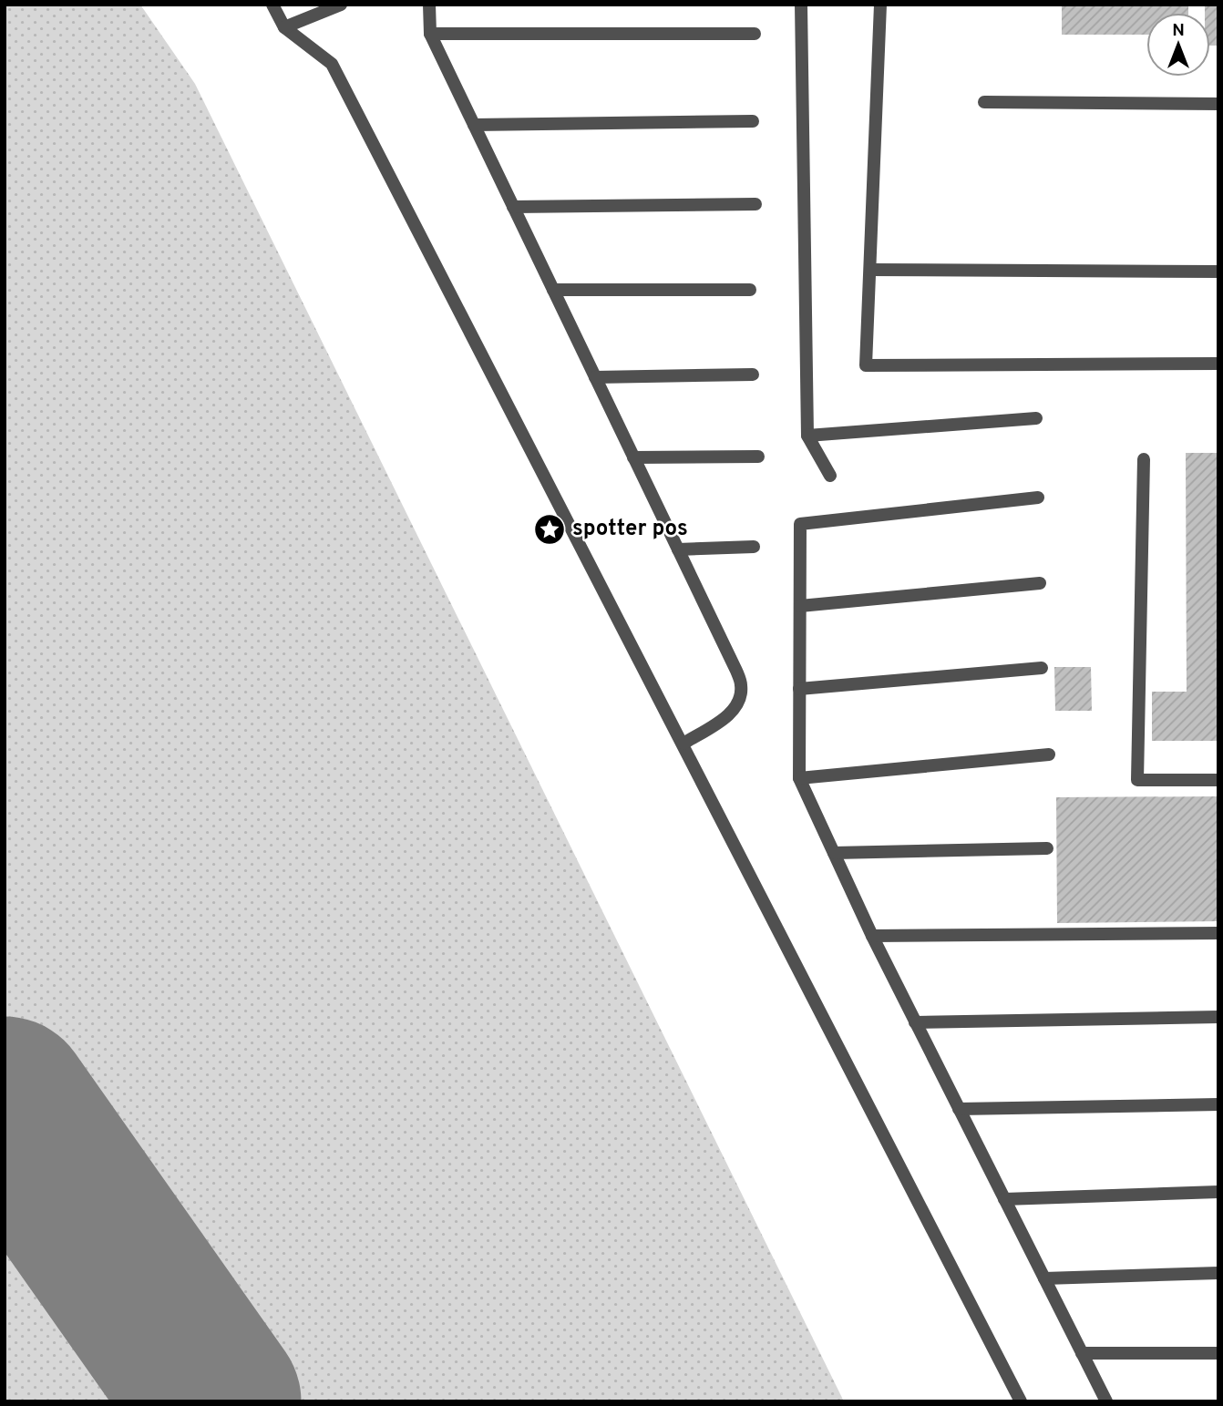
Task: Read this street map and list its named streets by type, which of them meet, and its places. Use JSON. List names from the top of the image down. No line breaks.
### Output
{"places":{"place":["spotter pos"]},"north":"top"}
